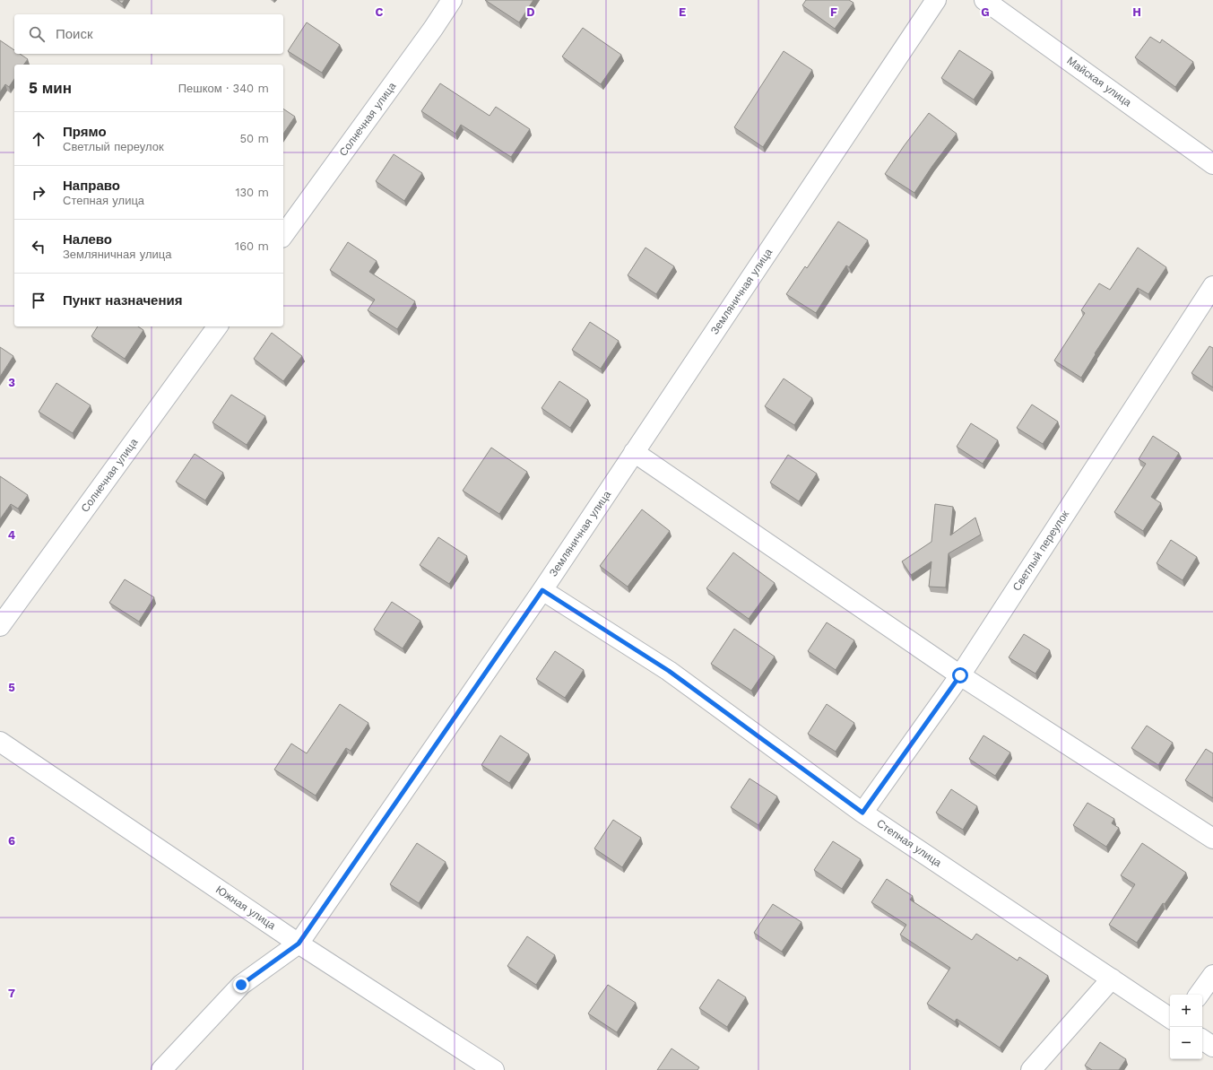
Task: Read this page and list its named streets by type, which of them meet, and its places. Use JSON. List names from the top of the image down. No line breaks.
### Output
{"streets":{"street":["Майская улица","Солнечная улица","Земляничная улица","Светлый переулок","Степная улица","Южная улица"]},"crossings":[["Земляничная улица","Степная улица"],["Земляничная улица","Южная улица"],["Светлый переулок","Степная улица"]],"page":{"search":"Поиск","heading":["5 мин","Пешком · 340 m"],"list":[["Прямо","Светлый переулок","50 m"],["Направо","Степная улица","130 m"],["Налево","Земляничная улица","160 m"],"Пункт назначения"],"map_buttons":["+","−"]},"grid":{"columns":["C","D","E","F","G","H"],"rows":["3","4","5","6","7"]}}
